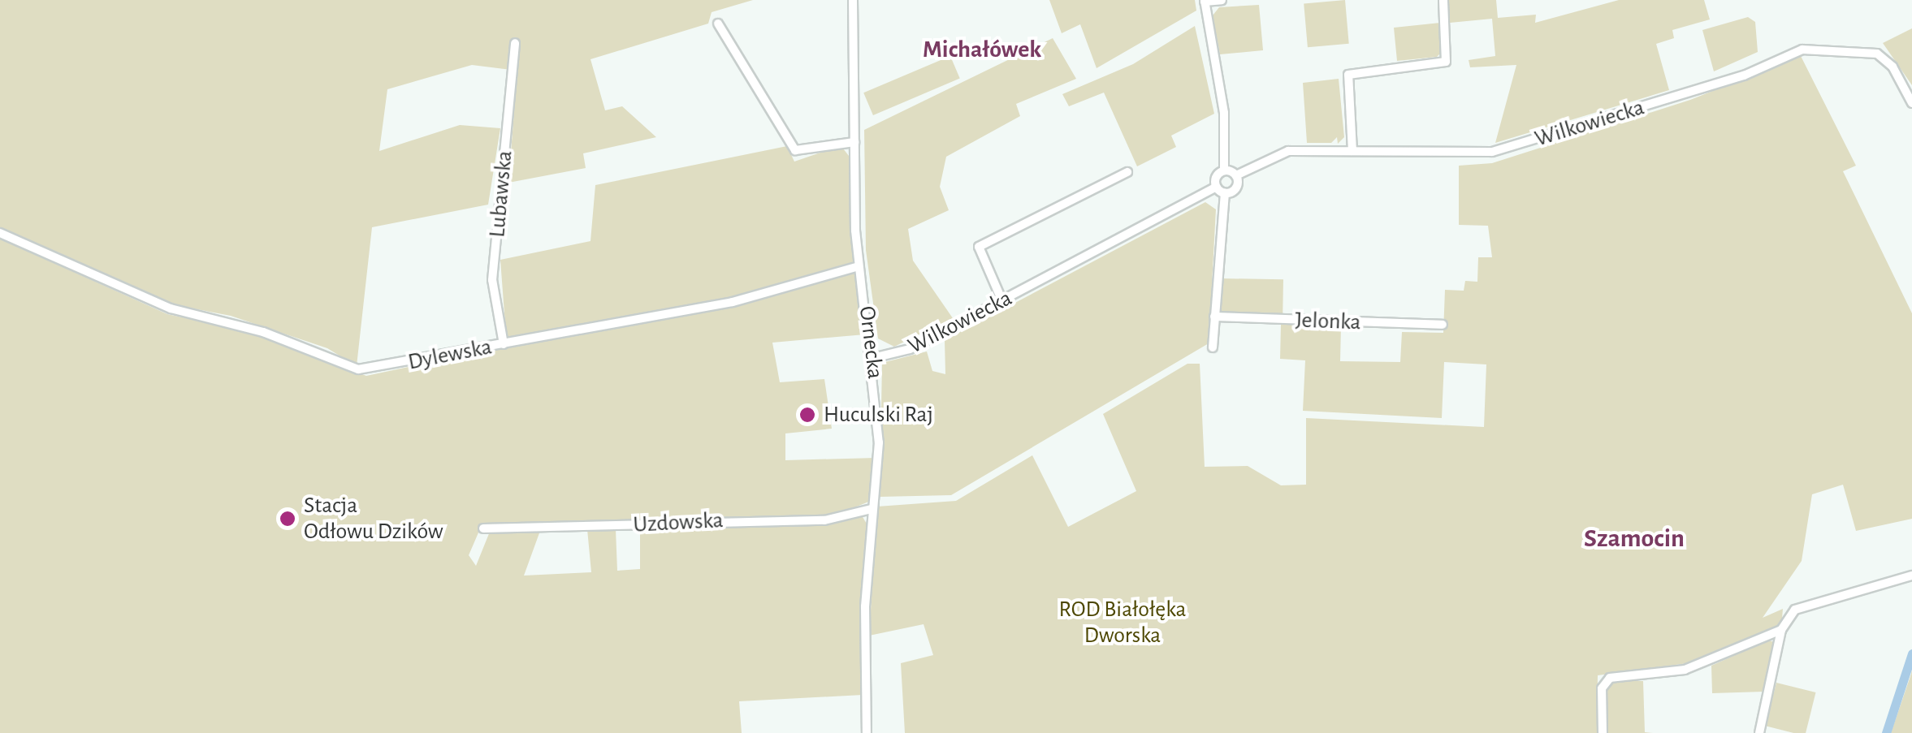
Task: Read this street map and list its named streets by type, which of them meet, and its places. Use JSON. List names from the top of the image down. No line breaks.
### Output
{"streets":{"street":["Wilkowiecka","Lubawska","Jelonka","Ornecka","Dylewska","Uzdowska"]},"crossings":[["Wilkowiecka","Ornecka"],["Lubawska","Dylewska"],["Ornecka","Dylewska"],["Ornecka","Uzdowska"]],"districts":["Michałówek","Szamocin"],"parks":["ROD Białołęka Dworska"],"places":["Huculski Raj","Stacja Odłowu Dzików"]}
